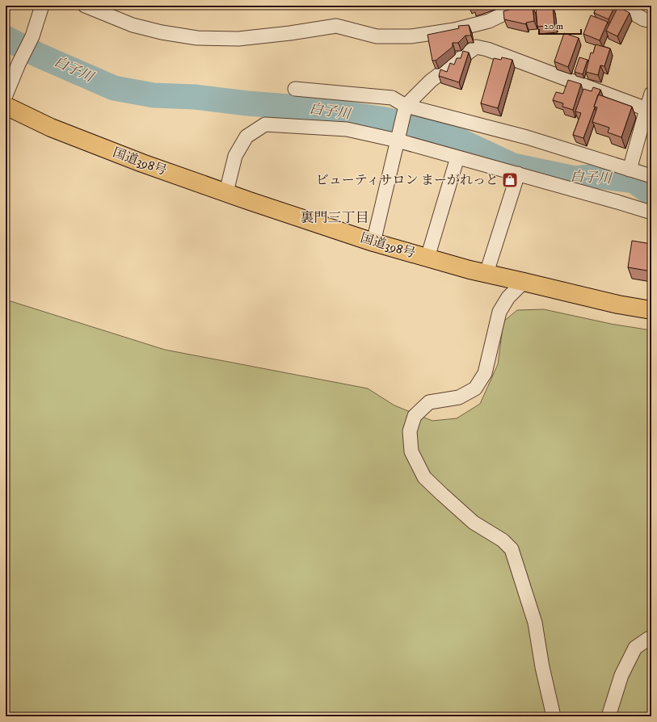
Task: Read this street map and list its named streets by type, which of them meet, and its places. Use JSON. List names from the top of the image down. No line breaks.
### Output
{"streets":{"highway":["国道398号"]},"districts":["裏門三丁目"],"water":["白子川"],"places":{"shop":["ビューティサロン まーがれっと"]},"scale_bar":"20 m"}
